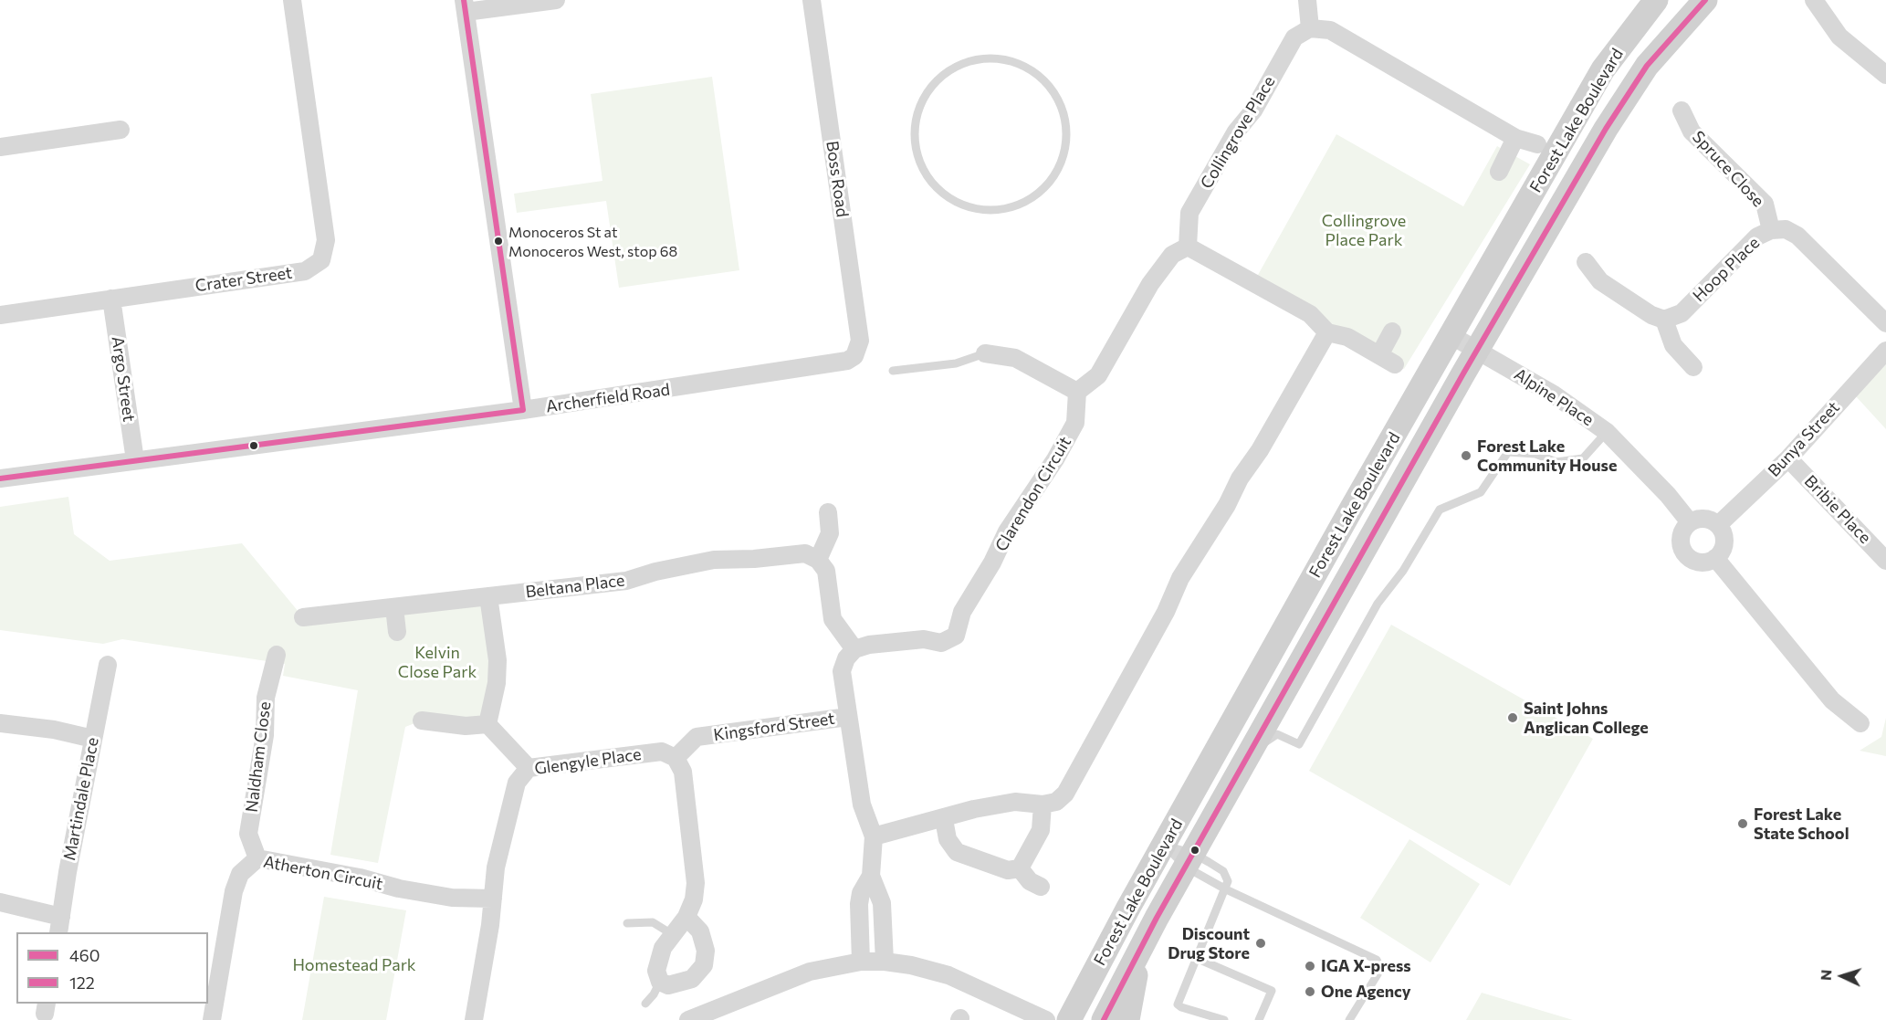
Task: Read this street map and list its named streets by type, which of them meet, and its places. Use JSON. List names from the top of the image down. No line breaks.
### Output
{"streets":{"main road":["Forest Lake Boulevard"],"street":["Collingrove Place","Spruce Close","Boss Road","Hoop Place","Crater Street","Argo Street","Alpine Place","Archerfield Road","Bunya Street","Clarendon Circuit","Bribie Place","Beltana Place","Kingsford Street","Naldham Close","Glengyle Place","Martindale Place","Atherton Circuit"]},"crossings":[["Forest Lake Boulevard","Alpine Place"],["Spruce Close","Hoop Place"],["Boss Road","Archerfield Road"],["Crater Street","Argo Street"],["Argo Street","Archerfield Road"],["Alpine Place","Bunya Street"],["Bunya Street","Bribie Place"],["Kingsford Street","Glengyle Place"],["Naldham Close","Atherton Circuit"],["Glengyle Place","Atherton Circuit"]],"parks":["Collingrove Place Park","Kelvin Close Park","Homestead Park"],"places":["Monoceros St at Monoceros West, stop 68","Forest Lake Community House","Saint Johns Anglican College","Forest Lake State School","Discount Drug Store","IGA X-press","One Agency"],"lines":["transit line 460","transit line 122"],"legend":["460","122"],"north":"left"}
